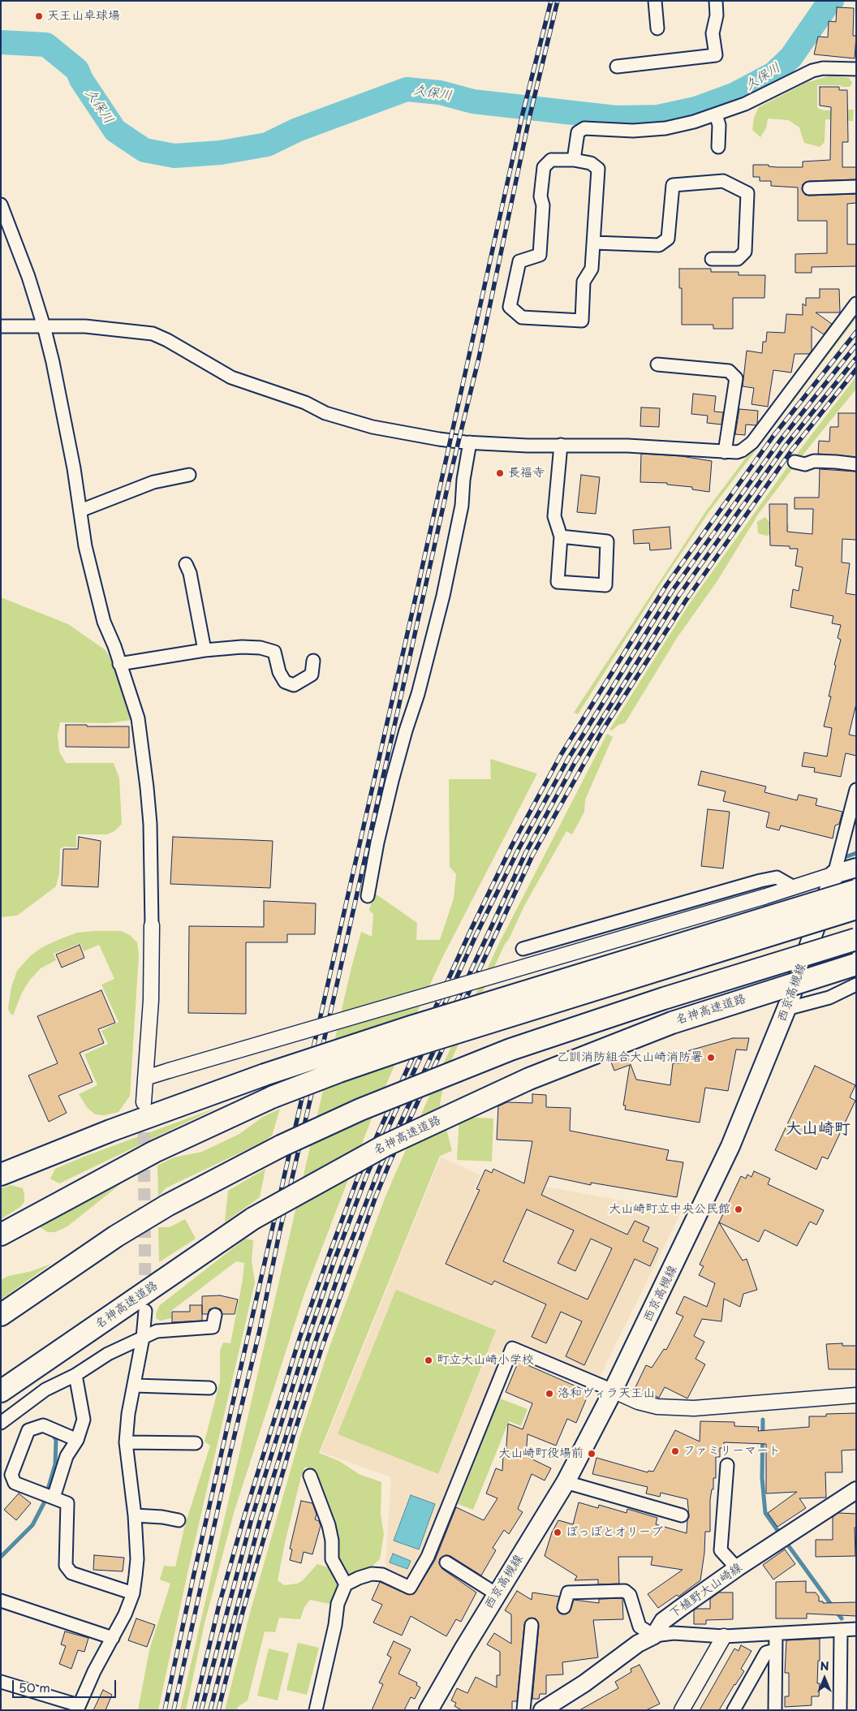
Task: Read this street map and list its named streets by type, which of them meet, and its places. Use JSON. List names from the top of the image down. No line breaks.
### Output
{"streets":{"highway":["名神高速道路"],"main road":["西京高槻線","下植野大山崎線"]},"districts":["大山崎町"],"water":["久保川"],"places":["天王山卓球場","長福寺","乙訓消防組合大山崎消防署","大山崎町立中央公民館","町立大山崎小学校","洛和ヴィラ天王山","ファミリーマート","大山崎町役場前","ぽっぽとオリーブ"],"scale_bar":"50 m","north":"top"}
